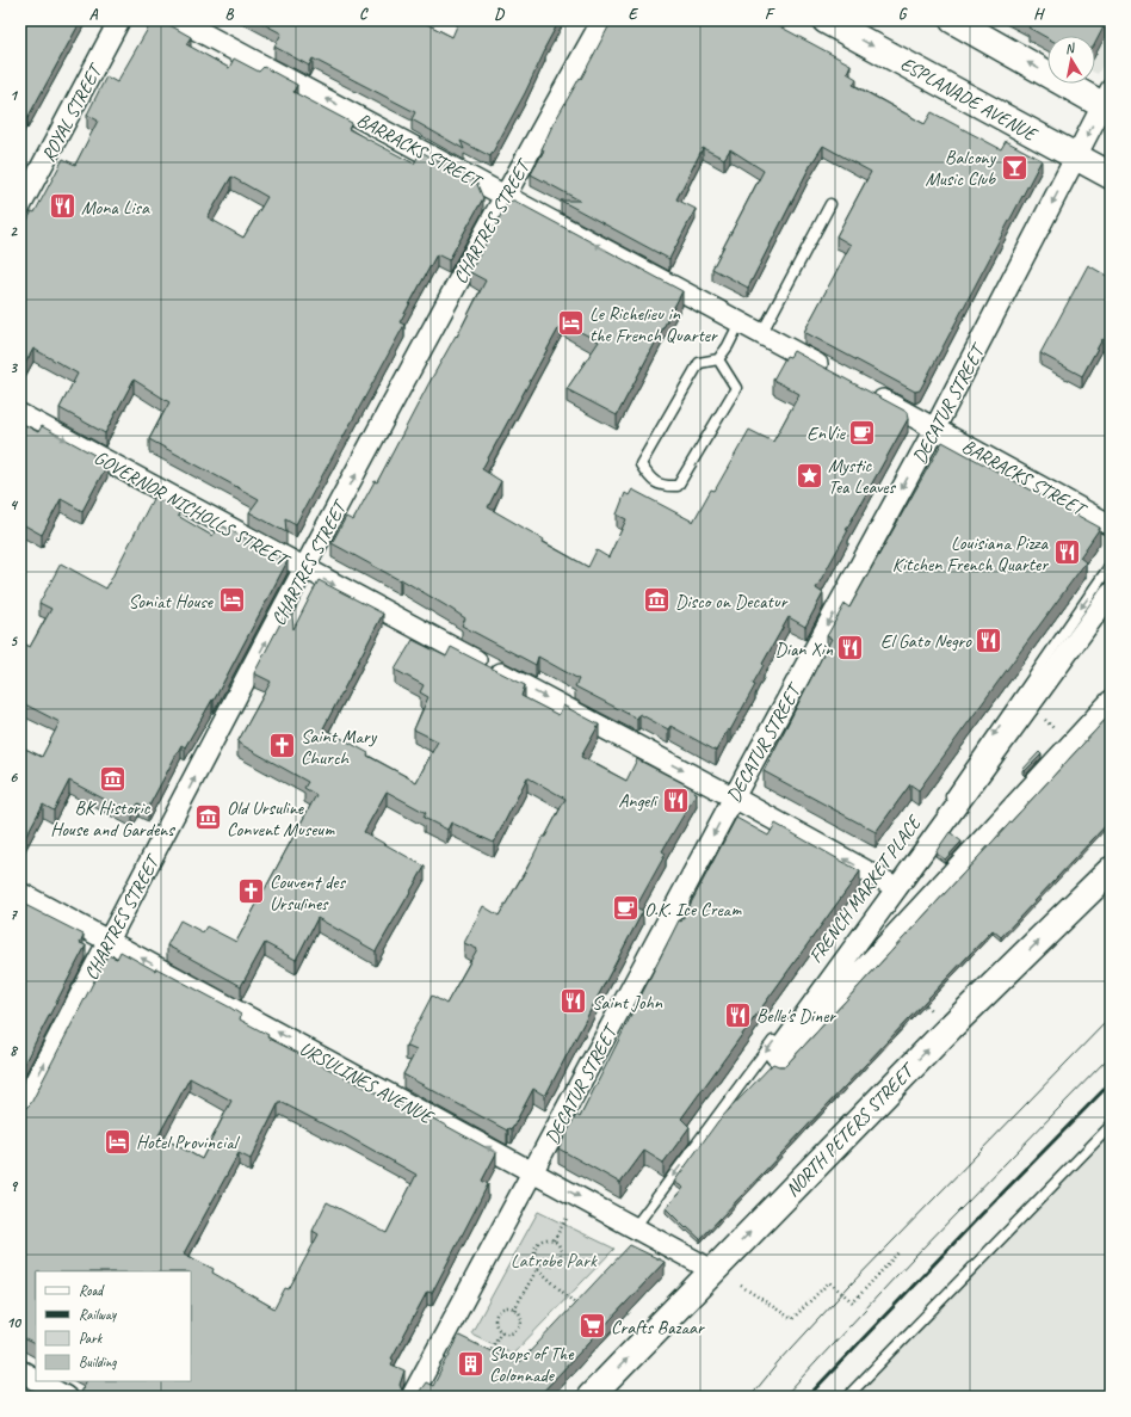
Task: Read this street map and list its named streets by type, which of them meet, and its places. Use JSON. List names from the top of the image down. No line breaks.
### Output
{"streets":{"street":["ESPLANADE AVENUE","ROYAL STREET","BARRACKS STREET","CHARTRES STREET","DECATUR STREET","GOVERNOR NICHOLLS STREET","URSULINES AVENUE","NORTH PETERS STREET"],"lane":["FRENCH MARKET PLACE"]},"crossings":[["ESPLANADE AVENUE","DECATUR STREET"],["BARRACKS STREET","CHARTRES STREET"],["BARRACKS STREET","DECATUR STREET"],["CHARTRES STREET","GOVERNOR NICHOLLS STREET"],["CHARTRES STREET","URSULINES AVENUE"],["DECATUR STREET","GOVERNOR NICHOLLS STREET"],["DECATUR STREET","URSULINES AVENUE"],["GOVERNOR NICHOLLS STREET","FRENCH MARKET PLACE"],["FRENCH MARKET PLACE","URSULINES AVENUE"],["URSULINES AVENUE","NORTH PETERS STREET"]],"one_way":["BARRACKS STREET","CHARTRES STREET","DECATUR STREET","FRENCH MARKET PLACE","NORTH PETERS STREET"],"parks":["Latrobe Park"],"places":{"bar":["Balcony Music Club"],"restaurant":["Mona Lisa","Louisiana Pizza Kitchen French Quarter","El Gato Negro","Dian Xin","Angeli","Saint John","Belle's Diner"],"hotel":["Le Richelieu in the French Quarter","Soniat House","Hotel Provincial"],"cafe":["EnVie","O.K. Ice Cream"],"place":["Mystic Tea Leaves"],"museum":["Disco on Decatur","BK Historic House and Gardens","Old Ursuline Convent Museum"],"church":["Saint Mary Church","Couvent des Ursulines"],"supermarket":["Crafts Bazaar"],"building":["Shops of The Colonnade"]},"legend":["Road","Railway","Park","Building"],"north":"top","grid":{"columns":["A","B","C","D","E","F","G","H"],"rows":["1","2","3","4","5","6","7","8","9","10"]}}
